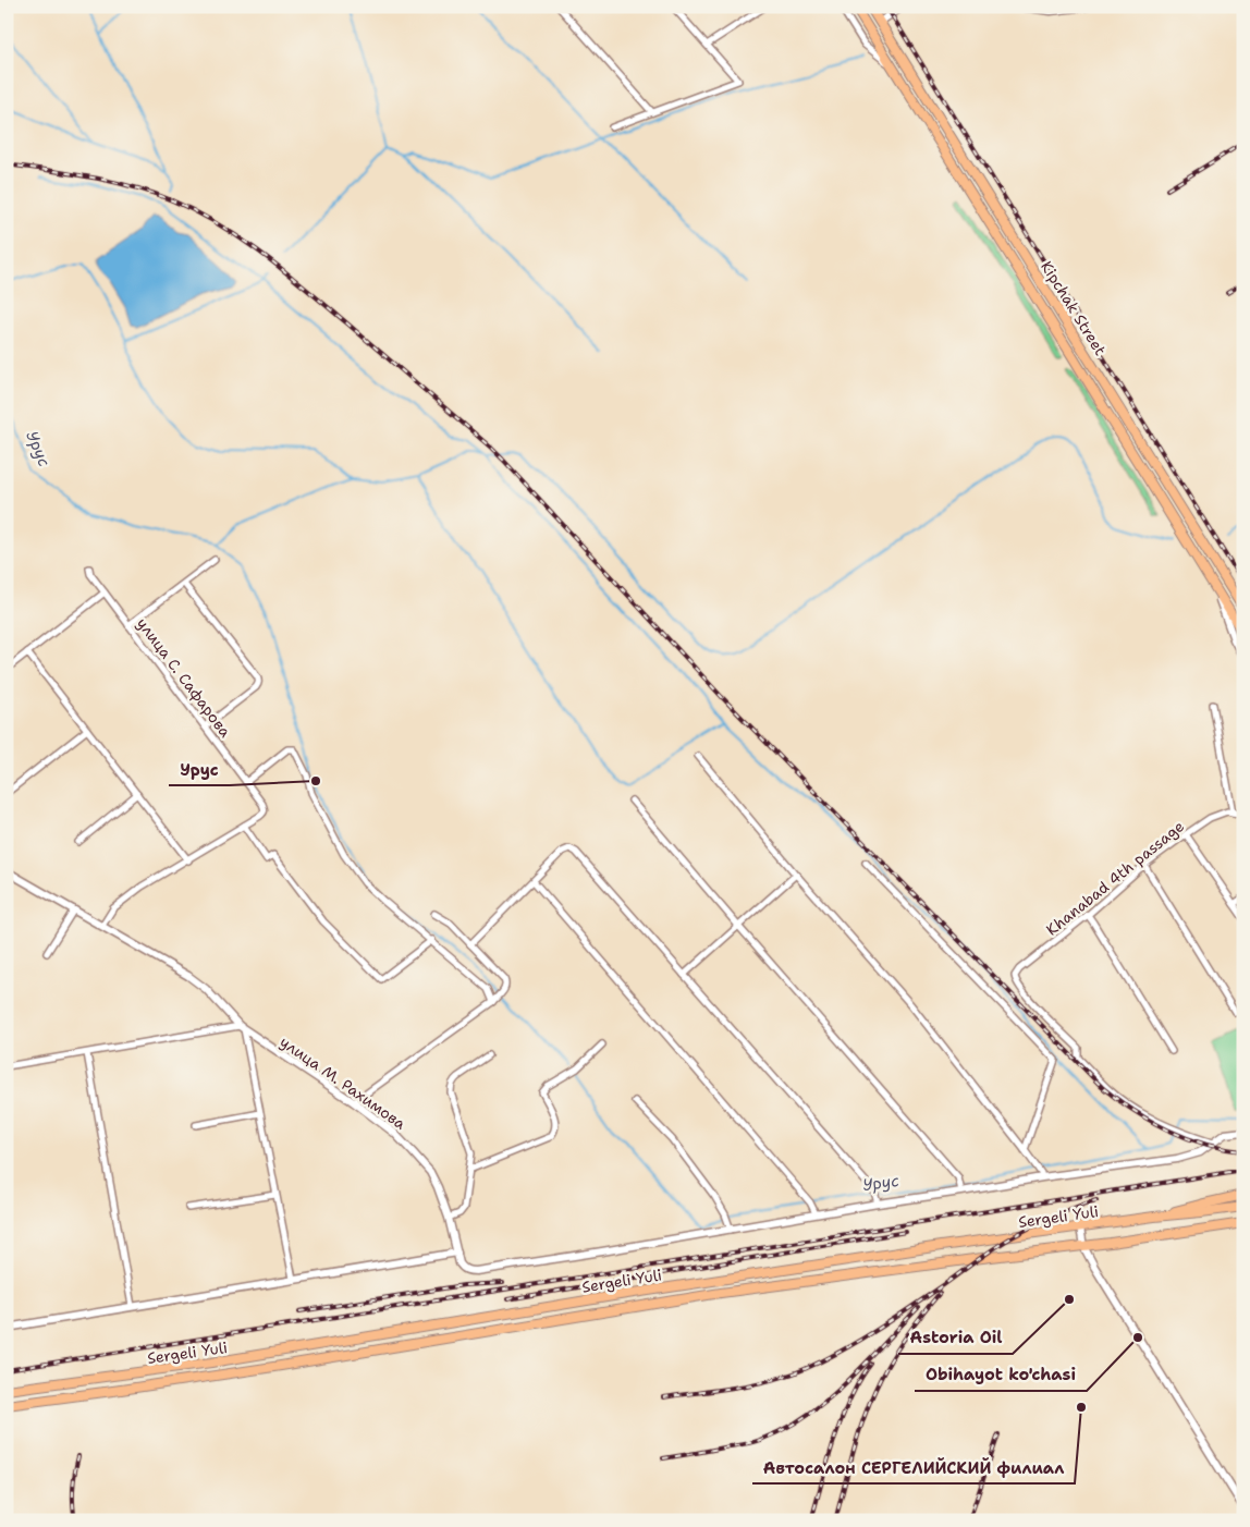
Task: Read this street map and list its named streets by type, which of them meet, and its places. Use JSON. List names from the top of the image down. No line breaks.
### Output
{"streets":{"main road":["Kipchak Street","Sergeli Yuli"],"street":["улица С. Сафарова","Khanabad 4th passage","улица М. Рахимова"]},"crossings":[["улица С. Сафарова","улица М. Рахимова"]],"water":["Урус"],"places":["Урус","Astoria Oil","Obihayot ko'chasi","Автосалон СЕРГЕЛИЙСКИЙ филиал"]}
